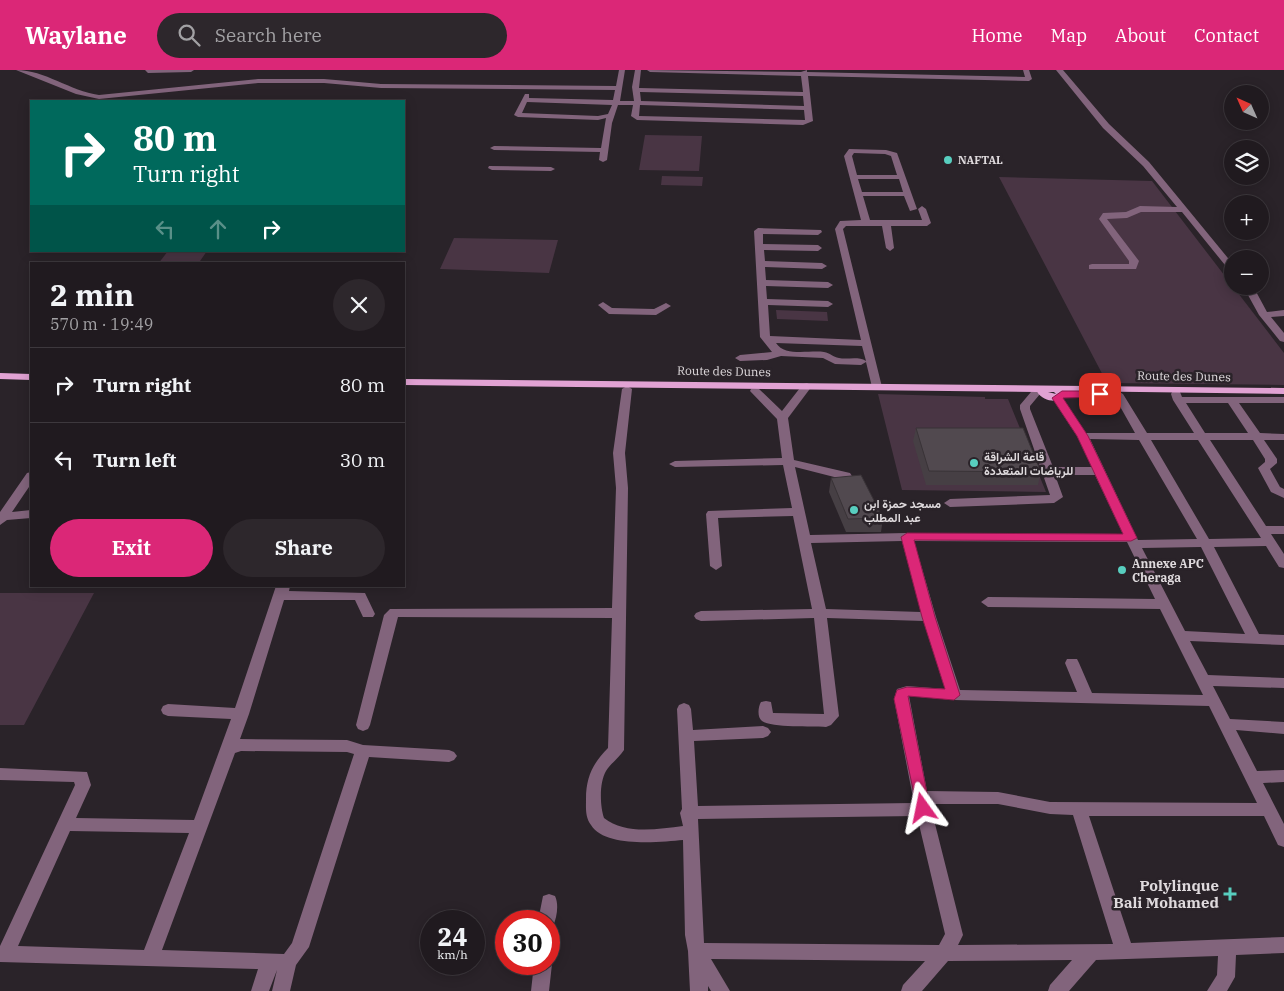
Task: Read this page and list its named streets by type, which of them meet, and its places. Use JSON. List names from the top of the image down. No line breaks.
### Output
{"streets":{"main road":["Route des Dunes"]},"places":{"other":["NAFTAL","قاعة الشراقة للرياضات المتعددة","مسجد حمزة ابن عبد المطلب","Annexe APC Cheraga"],"health":["Polylinque Bali Mohamed"]},"north":"top left","page":{"header":"Waylane","search":"Search here","nav":["Home","Map","About","Contact"],"map_buttons":["+","−"],"turn":["80 m","Turn right"],"heading":["2 min","570 m · 19:49"],"list":[{"name":"Turn right","value":"80 m"},{"name":"Turn left","value":"30 m"}],"buttons":["Exit","Share"],"speed":"24 km/h","limit":"30"}}
